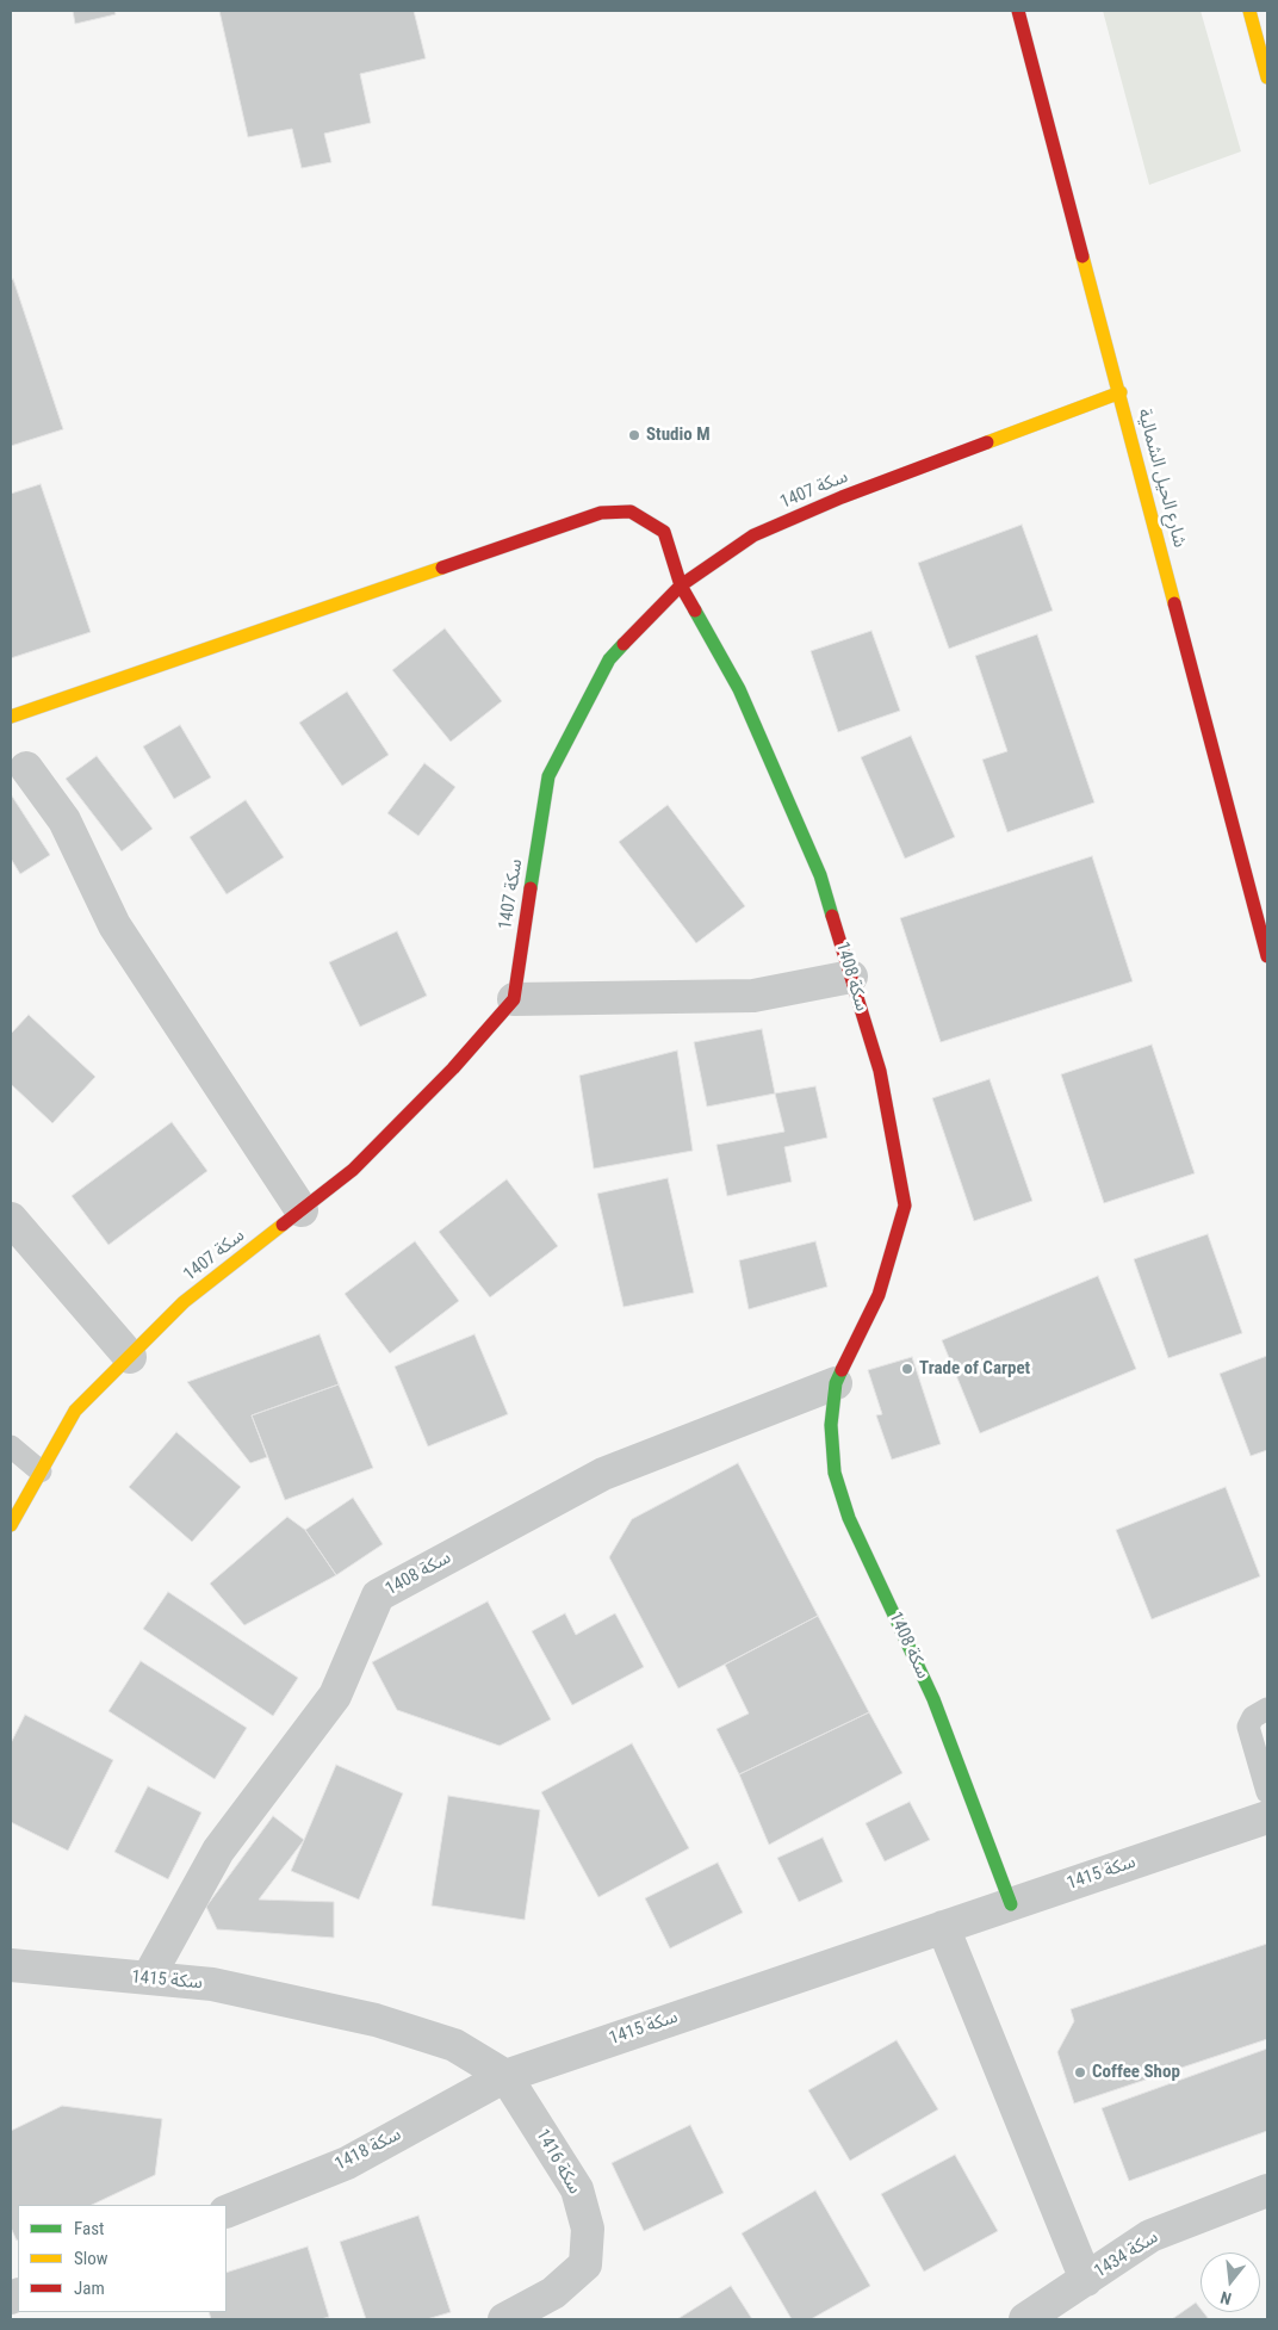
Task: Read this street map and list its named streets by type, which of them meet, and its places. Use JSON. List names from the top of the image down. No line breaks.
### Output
{"streets":{"main road":["شارع الحيل الشمالية","سكة 1407","سكة 1408"],"street":["سكة 1415","سكة 1418","سكة 1416","سكة 1434"]},"crossings":[["شارع الحيل الشمالية","سكة 1407"],["سكة 1407","سكة 1408"],["سكة 1408","سكة 1415"],["سكة 1415","سكة 1418"],["سكة 1415","سكة 1416"],["سكة 1418","سكة 1416"]],"places":["Studio M","Trade of Carpet","Coffee Shop"],"legend":["Fast","Slow","Jam"],"north":"bottom"}
